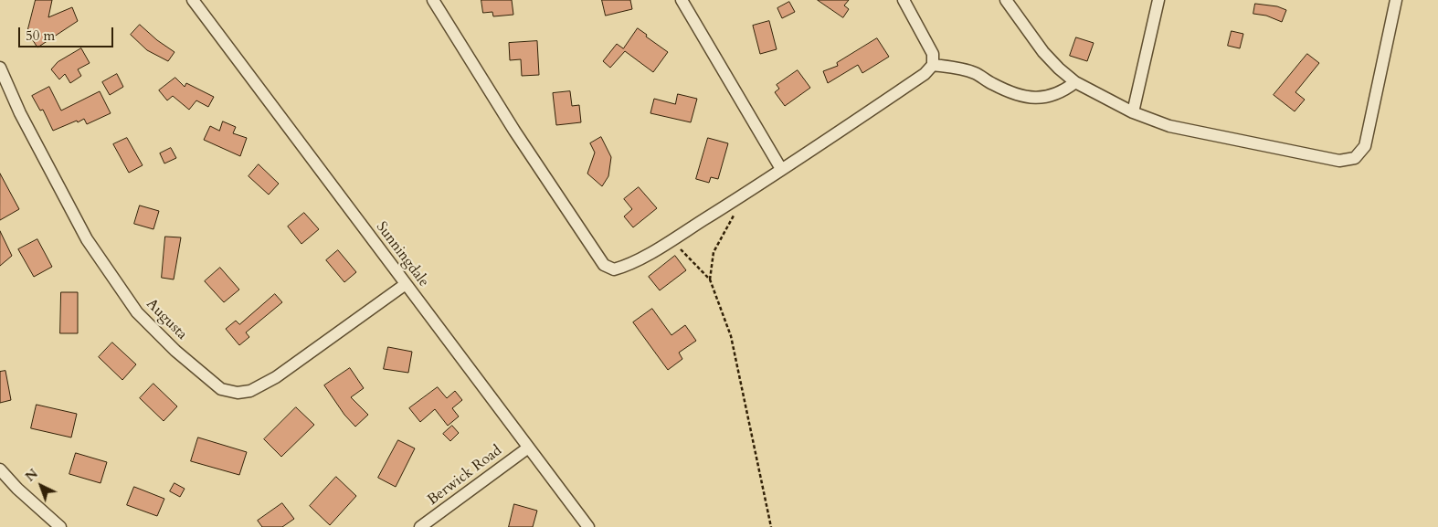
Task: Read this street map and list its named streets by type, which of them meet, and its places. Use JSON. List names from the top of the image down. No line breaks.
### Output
{"streets":{"street":["Sunningdale","Augusta","Berwick Road"]},"crossings":[["Sunningdale","Augusta"],["Sunningdale","Berwick Road"]],"scale_bar":"50 m","north":"top left"}
